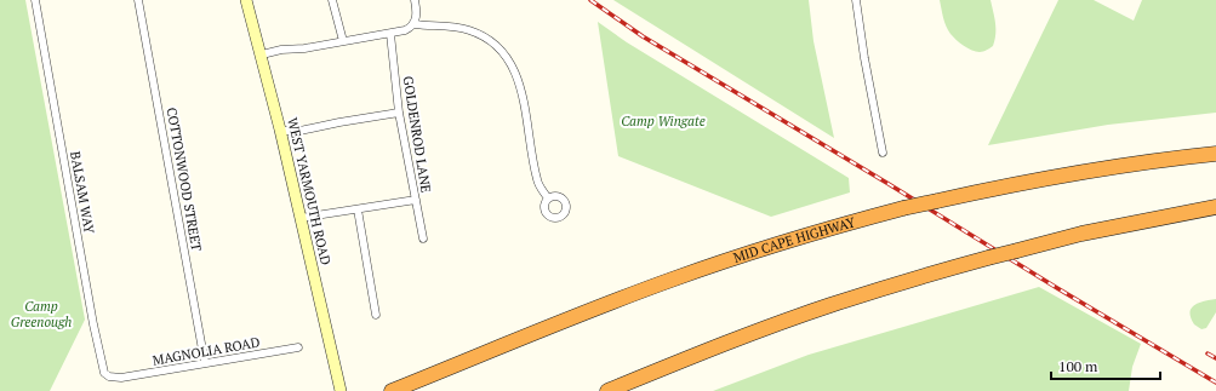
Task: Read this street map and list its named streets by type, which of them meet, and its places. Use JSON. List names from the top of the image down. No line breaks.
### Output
{"streets":{"highway":["MID CAPE HIGHWAY"],"main road":["WEST YARMOUTH ROAD"],"street":["GOLDENROD LANE","COTTONWOOD STREET","BALSAM WAY","MAGNOLIA ROAD"]},"crossings":[["COTTONWOOD STREET","MAGNOLIA ROAD"],["BALSAM WAY","MAGNOLIA ROAD"]],"parks":["Camp Wingate","Camp Greenough"],"scale_bar":"100 m"}
